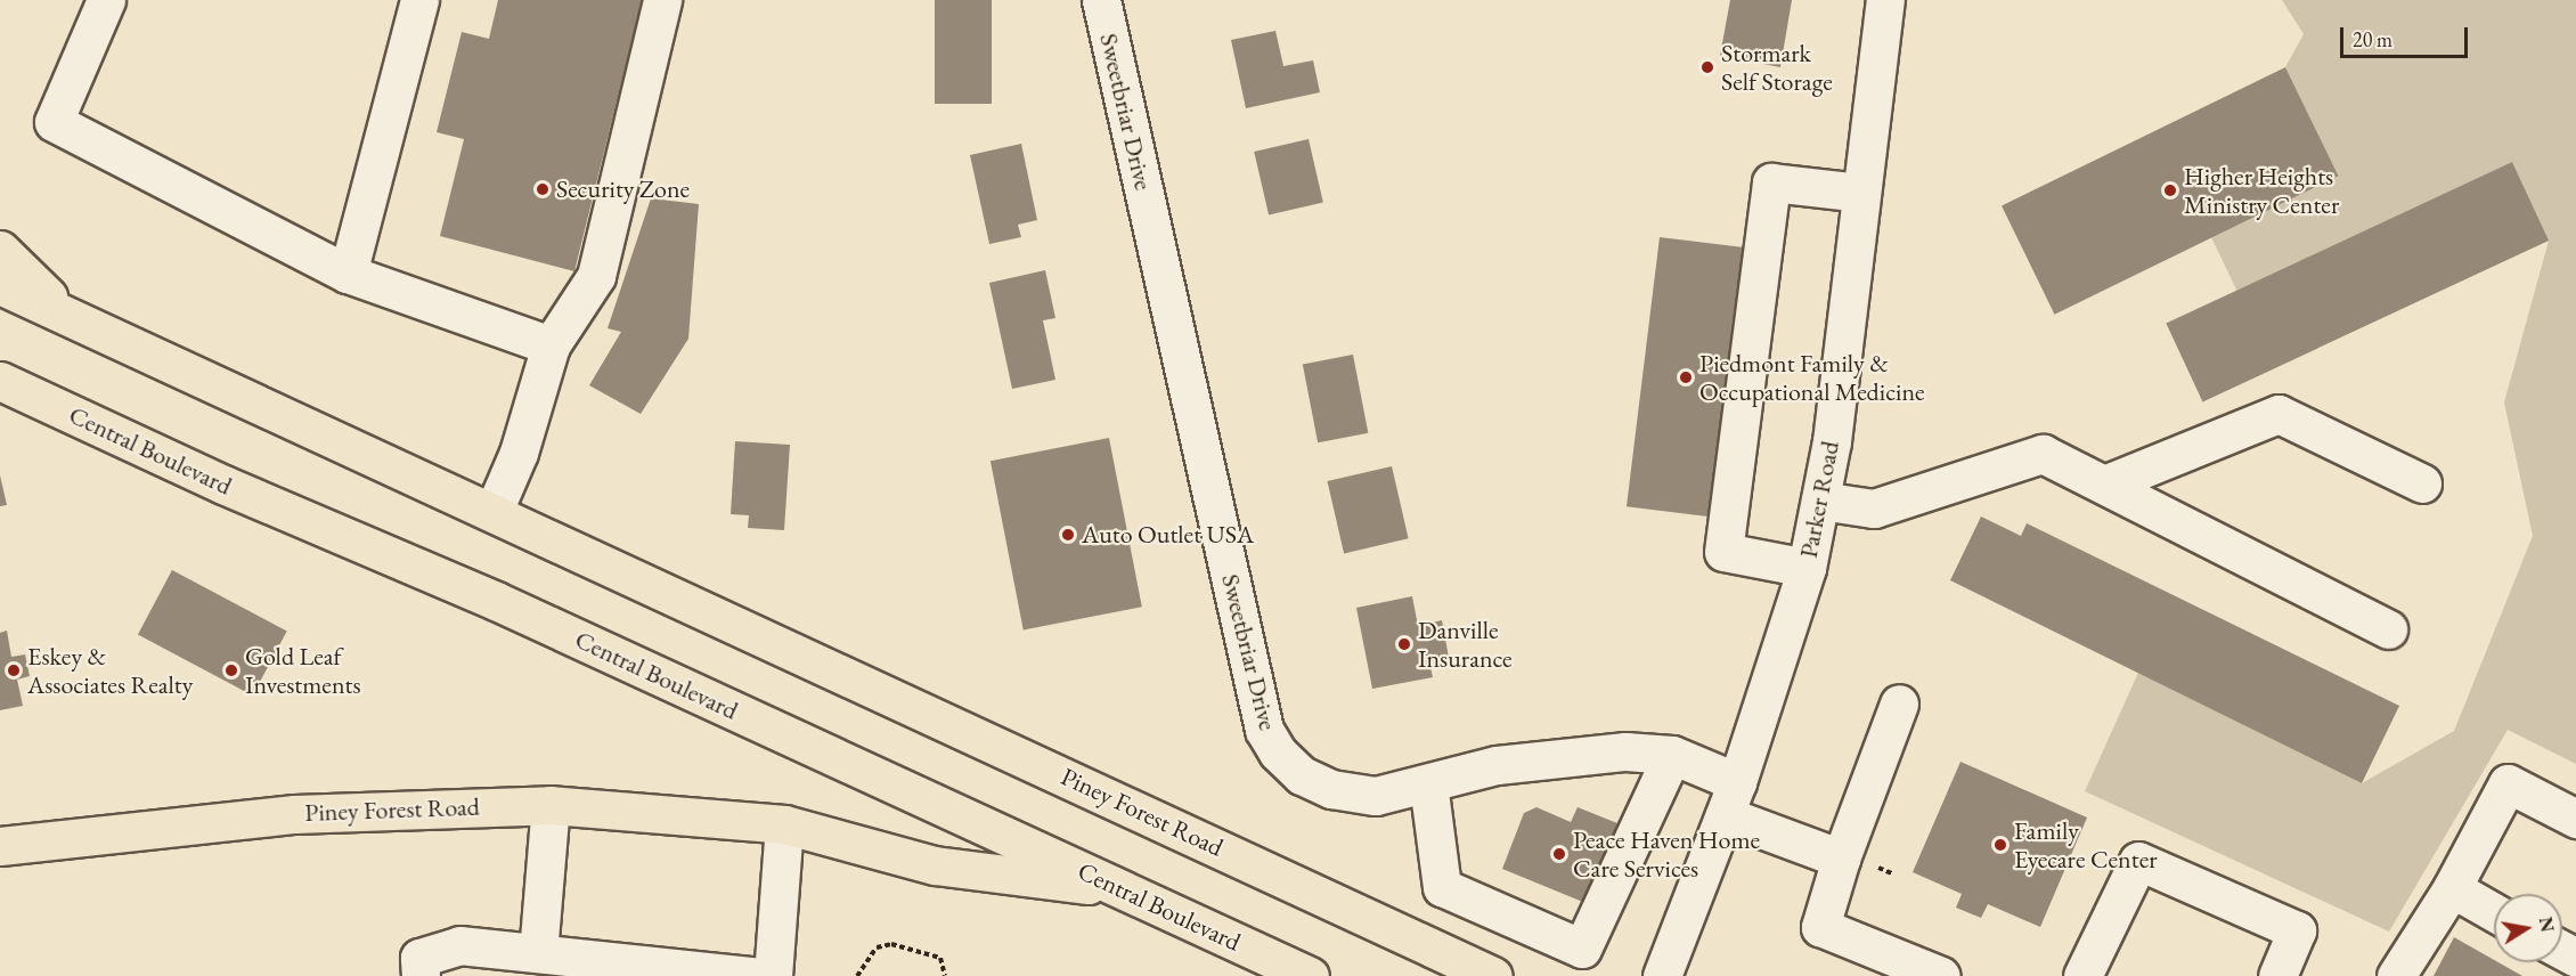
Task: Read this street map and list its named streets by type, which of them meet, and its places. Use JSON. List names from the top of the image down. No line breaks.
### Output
{"streets":{"main road":["Central Boulevard","Piney Forest Road"],"street":["Sweetbriar Drive","Parker Road"]},"crossings":[["Sweetbriar Drive","Parker Road"],["Central Boulevard","Piney Forest Road"]],"places":["Stormark Self Storage","Security Zone","Higher Heights Ministry Center","Piedmont Family & Occupational Medicine","Auto Outlet USA","Danville Insurance","Eskey & Associates Realty","Gold Leaf Investments","Family Eyecare Center","Peace Haven Home Care Services"],"scale_bar":"20 m","north":"right"}
